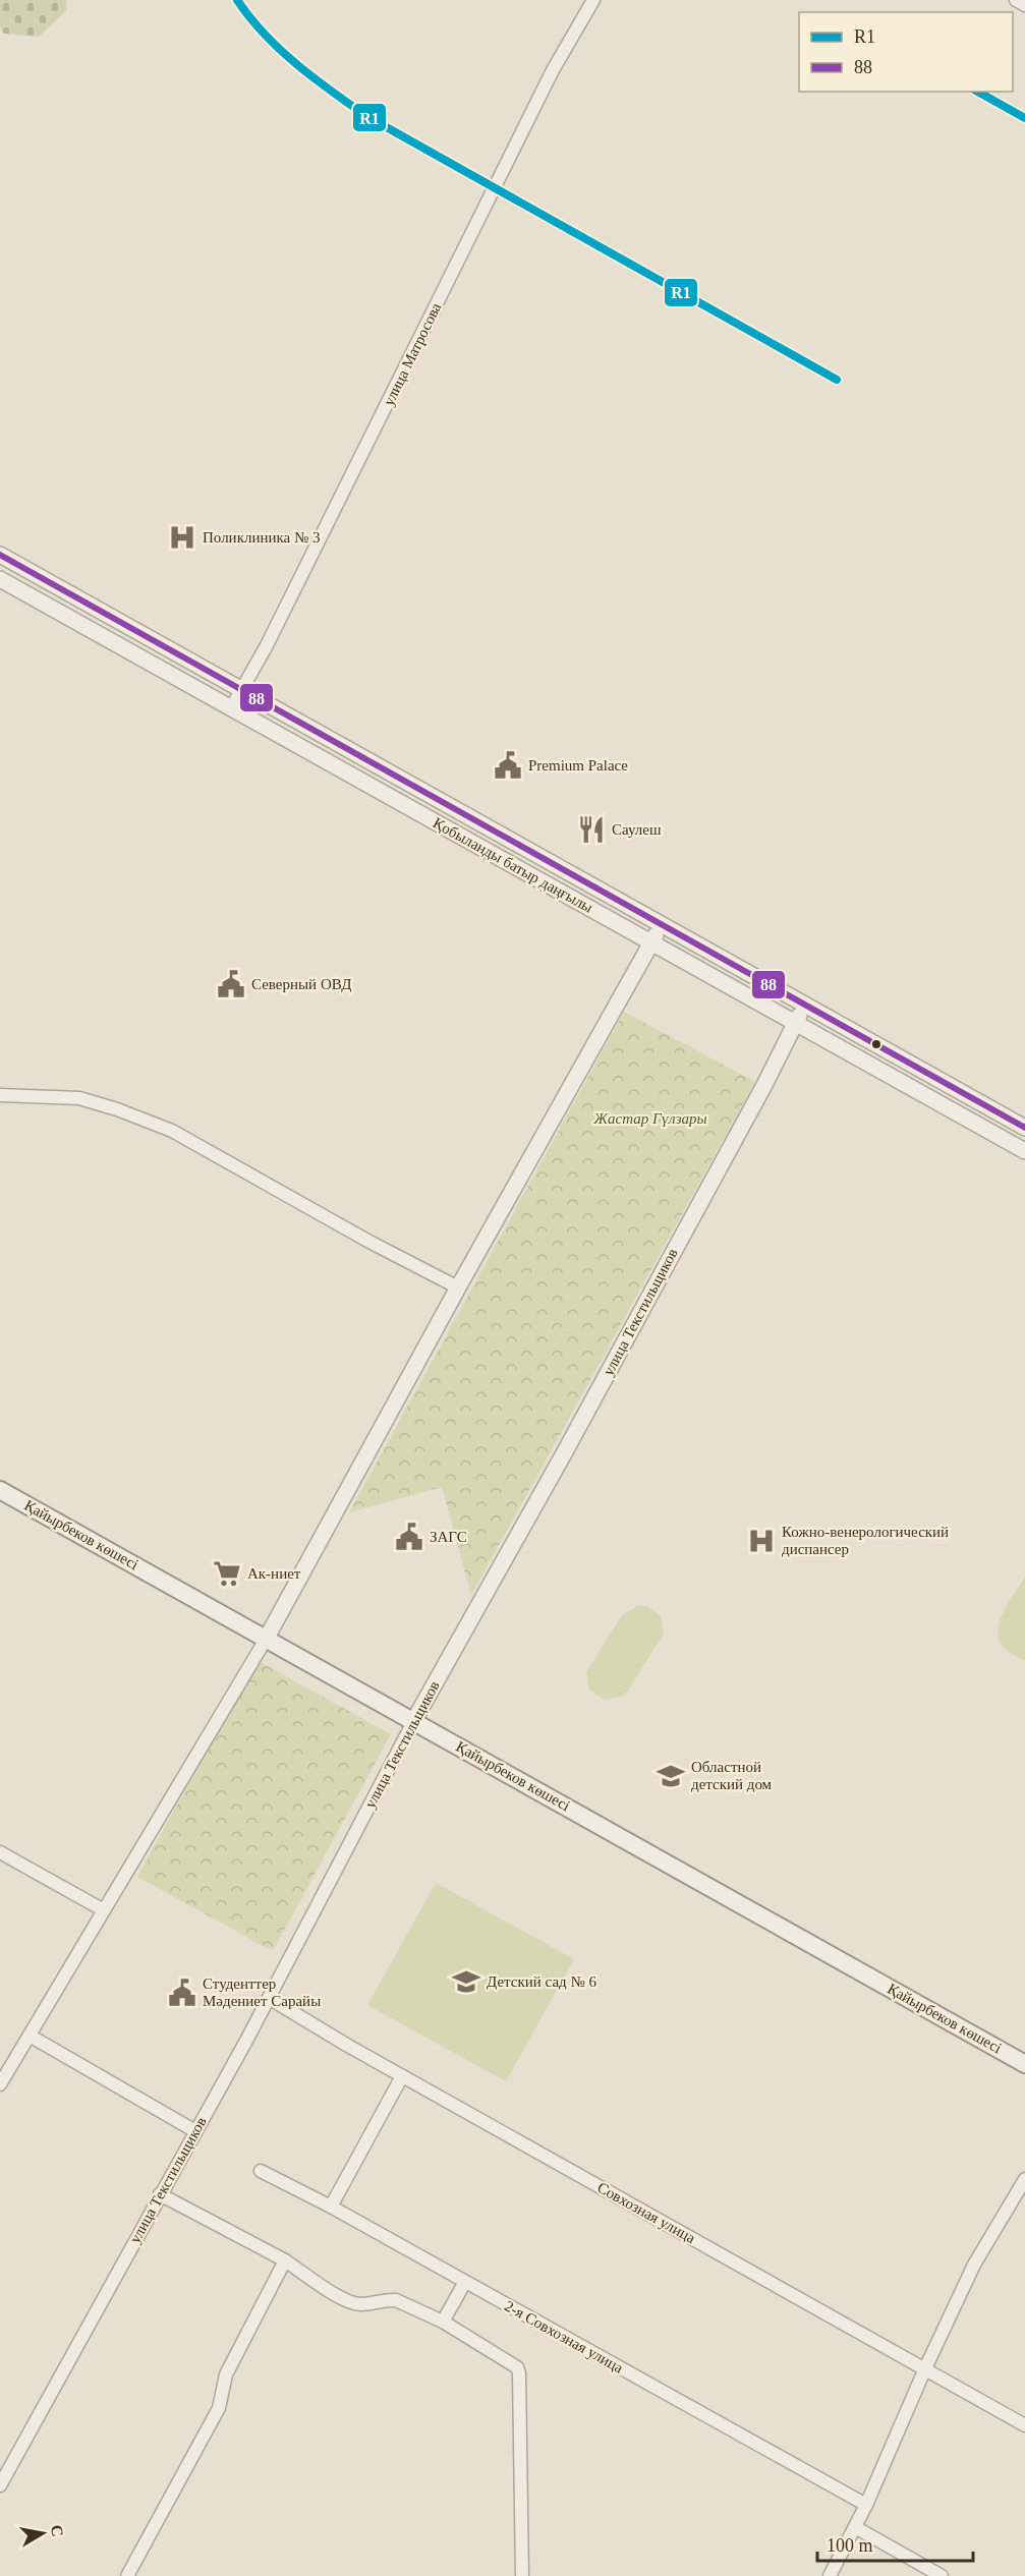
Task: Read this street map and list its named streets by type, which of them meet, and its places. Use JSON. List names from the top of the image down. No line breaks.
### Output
{"streets":{"main road":["Қайырбеков көшесі"],"street":["улица Матросова","Қобыланды батыр даңғылы","улица Текстильщиков","Совхозная улица","2-я Совхозная улица"]},"crossings":[["улица Матросова","Қобыланды батыр даңғылы"],["Қобыланды батыр даңғылы","улица Текстильщиков"],["улица Текстильщиков","Қайырбеков көшесі"],["улица Текстильщиков","Совхозная улица"]],"parks":["Жастар Гүлзары"],"places":{"hospital":["Поликлиника № 3","Кожно-венерологический диспансер"],"public building":["Premium Palace","Северный ОВД","ЗАГС","Студенттер Мәдениет Сарайы"],"restaurant":["Саулеш"],"supermarket":["Ак-ниет"],"school or university":["Областной детский дом","Детский сад № 6"]},"lines":["transit line R1","transit line 88"],"legend":["R1","88"],"scale_bar":"100 m","north":"right"}
